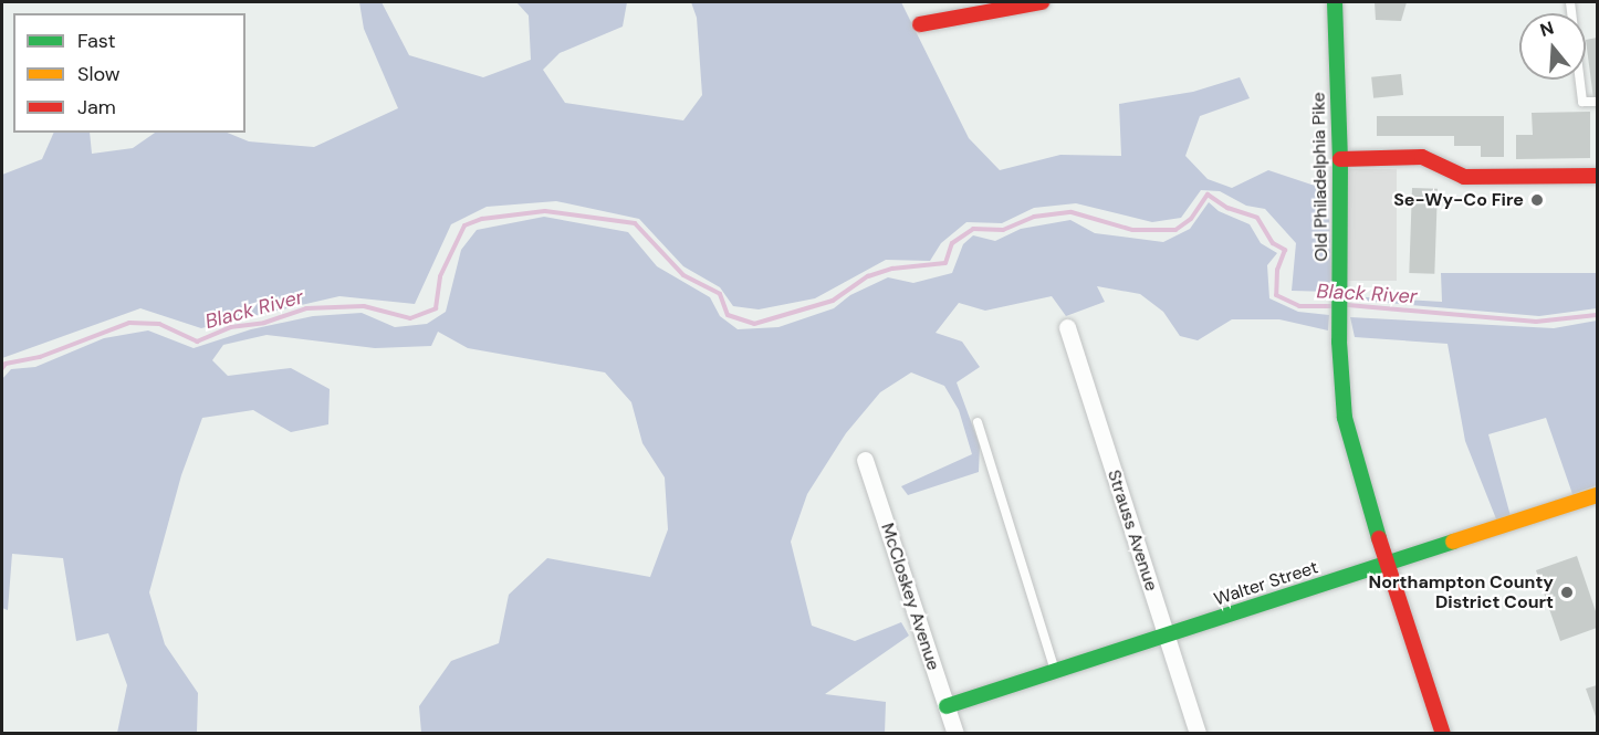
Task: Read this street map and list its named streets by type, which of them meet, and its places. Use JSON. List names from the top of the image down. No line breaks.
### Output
{"streets":{"street":["Old Philadelphia Pike","Strauss Avenue","Walter Street","McCloskey Avenue"]},"crossings":[["Old Philadelphia Pike","Walter Street"],["Strauss Avenue","Walter Street"],["Walter Street","McCloskey Avenue"]],"water":["Black River"],"places":["Se-Wy-Co Fire","Northampton County District Court"],"legend":["Fast","Slow","Jam"],"north":"top"}
